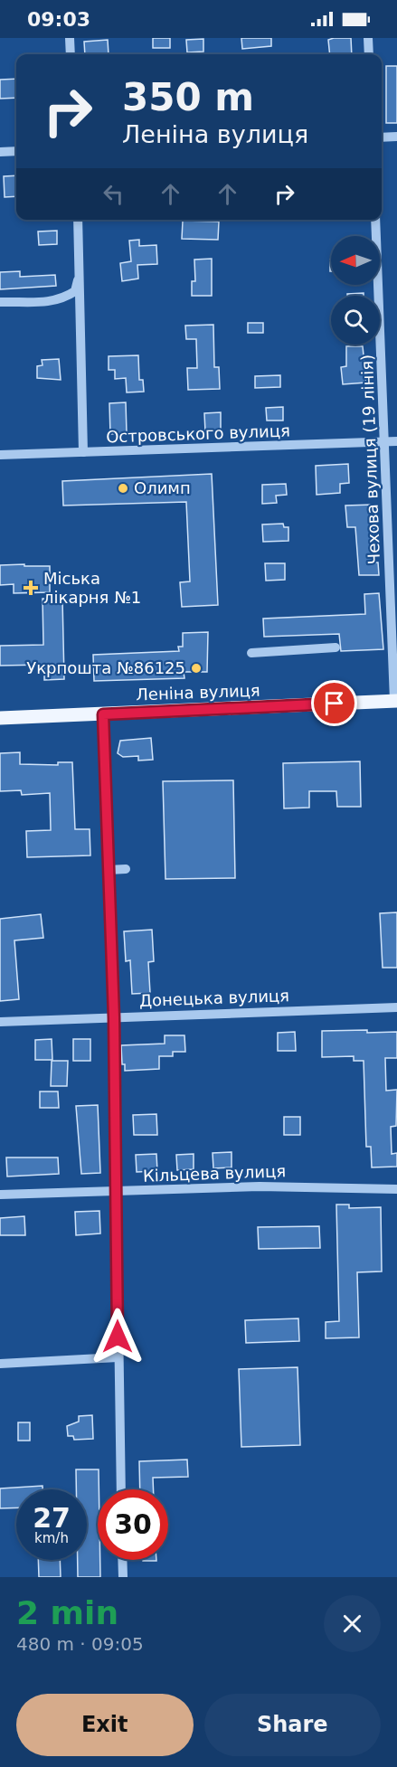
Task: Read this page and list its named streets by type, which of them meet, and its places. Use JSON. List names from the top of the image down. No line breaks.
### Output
{"streets":{"main road":["Леніна вулиця"],"street":["Островського вулиця","Чехова вулиця (19 лiнiя)","Донецька вулиця","Кільцева вулиця"]},"crossings":[["Островського вулиця","Чехова вулиця (19 лiнiя)"],["Чехова вулиця (19 лiнiя)","Леніна вулиця"]],"places":{"other":["Олимп","Укрпошта №86125"],"health":["Міська лікарня №1"]},"north":"left","page":{"status":"09:03","turn":["350 m","Леніна вулиця"],"speed":"27 km/h","limit":"30","heading":["2 min","480 m · 09:05"],"buttons":["Exit","Share"]}}
